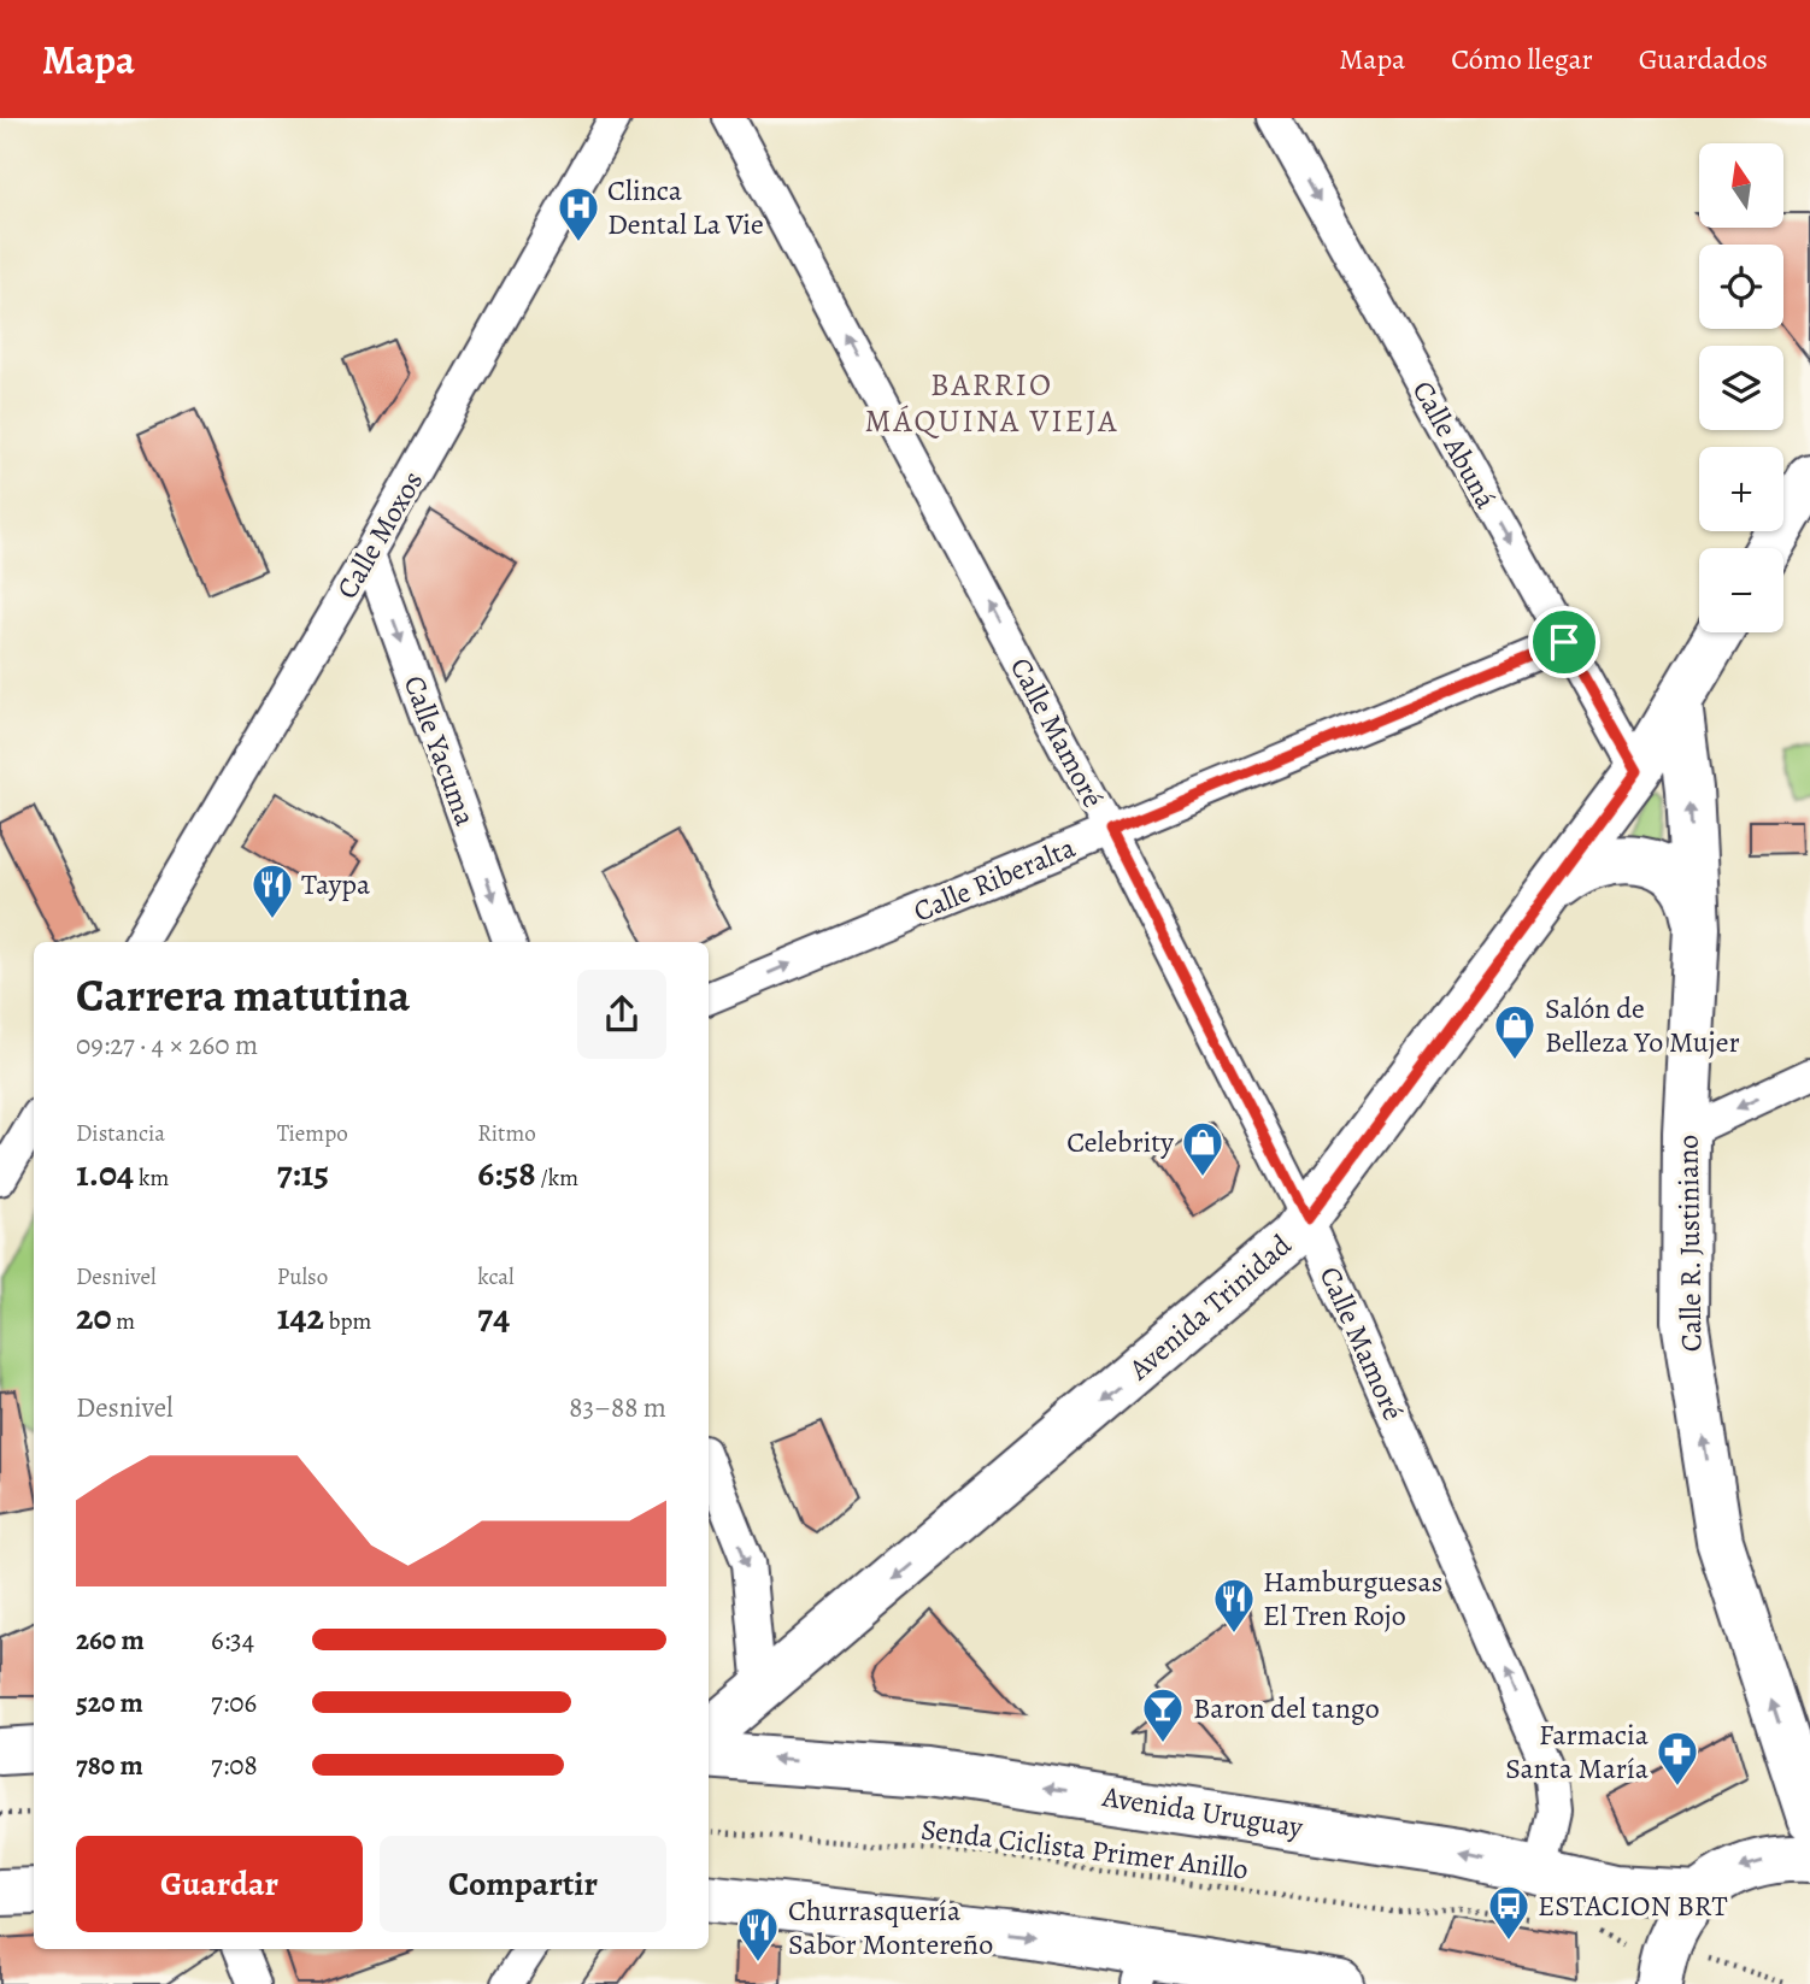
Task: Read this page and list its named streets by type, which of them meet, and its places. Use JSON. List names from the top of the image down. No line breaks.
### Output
{"streets":{"main road":["Calle R. Justiniano","Avenida Trinidad","Avenida Uruguay"],"street":["Calle Abuná","Calle Moxos","Calle Mamoré","Calle Yacuma","Calle Riberalta"],"path":["Senda Ciclista Primer Anillo"]},"crossings":[["Calle Abuná","Calle Riberalta"],["Calle Abuná","Avenida Trinidad"],["Calle Moxos","Calle Yacuma"],["Calle Mamoré","Calle Riberalta"],["Calle Mamoré","Avenida Trinidad"],["Calle Mamoré","Avenida Uruguay"],["Calle R. Justiniano","Avenida Trinidad"]],"one_way":["Calle Abuná","Calle Mamoré","Calle Yacuma","Calle Riberalta","Calle R. Justiniano","Avenida Trinidad"],"districts":["BARRIO MÁQUINA VIEJA"],"places":{"hospital":["Clinca Dental La Vie"],"restaurant":["Taypa","Hamburguesas El Tren Rojo","Churrasquería Sabor Montereño"],"shop":["Salón de Belleza Yo Mujer","Celebrity"],"bar":["Baron del tango"],"pharmacy":["Farmacia Santa María"],"bus stop":["ESTACION BRT"]},"north":"top","page":{"header":"Mapa","nav":["Mapa","Cómo llegar","Guardados"],"map_buttons":["+","−"],"heading":["Carrera matutina","09:27 · 4 × 260 m"],"stats":[["Distancia","1.04 km"],["Tiempo","7:15"],["Ritmo","6:58 /km"],["Desnivel","20 m"],["Pulso","142 bpm"],["kcal","74"]],"chart":["Desnivel","83–88 m"],"list":[{"name":"260 m","note":"6:34"},{"name":"520 m","note":"7:06"},{"name":"780 m","note":"7:08"}],"buttons":["Guardar","Compartir"]}}
